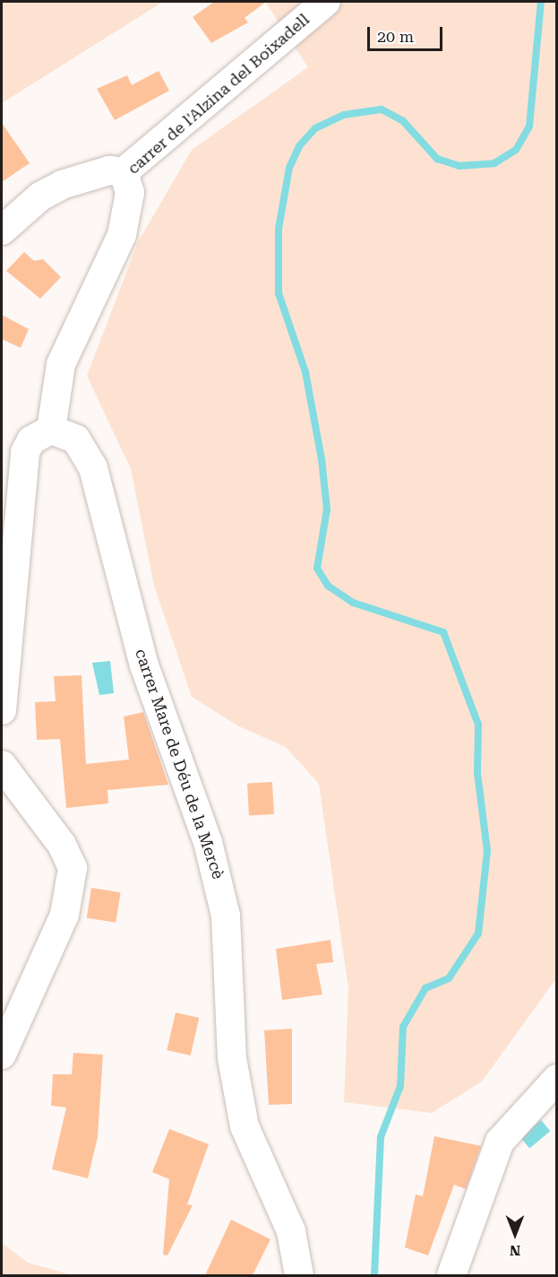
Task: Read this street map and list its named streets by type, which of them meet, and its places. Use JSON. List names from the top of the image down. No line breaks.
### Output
{"streets":{"street":["carrer de l'Alzina del Boixadell","carrer Mare de Déu de la Mercè"]},"crossings":[["carrer de l'Alzina del Boixadell","carrer Mare de Déu de la Mercè"]],"scale_bar":"20 m","north":"bottom"}
